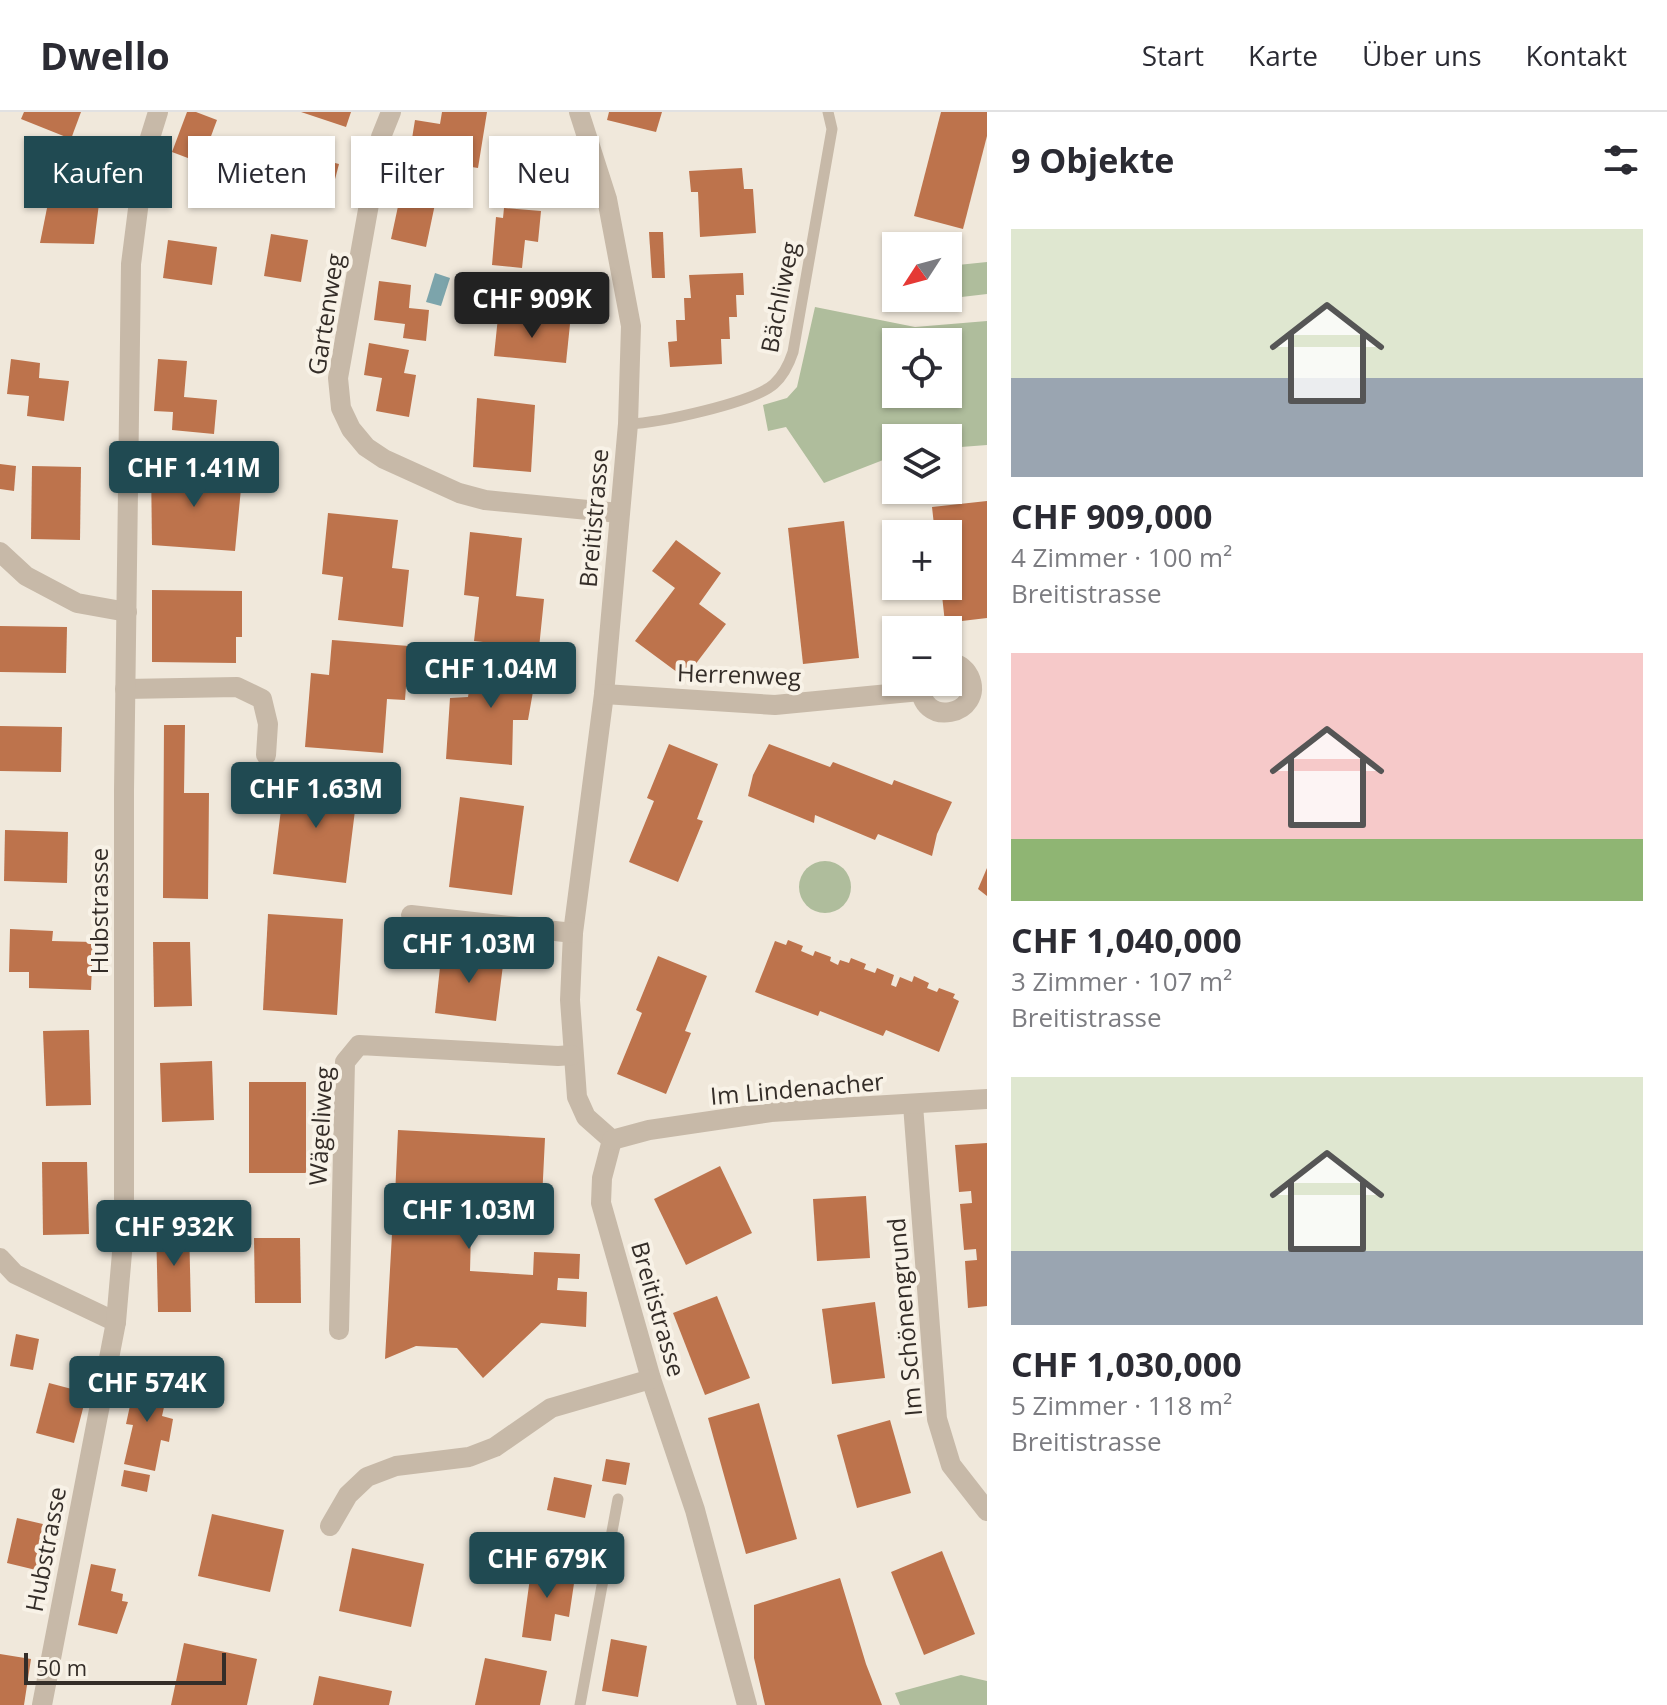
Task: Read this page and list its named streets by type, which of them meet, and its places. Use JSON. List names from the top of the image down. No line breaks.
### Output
{"streets":{"street":["Gartenweg","Breitistrasse","Herrenweg","Hubstrasse","Im Lindenacher","Wägeliweg","Im Schönengrund"],"lane":["Bächliweg"]},"crossings":[["Bächliweg","Breitistrasse"],["Gartenweg","Breitistrasse"],["Breitistrasse","Herrenweg"],["Breitistrasse","Im Lindenacher"],["Breitistrasse","Wägeliweg"],["Im Lindenacher","Im Schönengrund"]],"scale_bar":"50 m","north":"bottom left","page":{"header":"Dwello","nav":["Start","Karte","Über uns","Kontakt"],"heading":"9 Objekte","chip":["Kaufen","Mieten","Filter","Neu"],"list":[{"name":"CHF 909,000","note":"4 Zimmer · 100 m² · Breitistrasse"},{"name":"CHF 1,040,000","note":"3 Zimmer · 107 m² · Breitistrasse"},{"name":"CHF 1,030,000","note":"5 Zimmer · 118 m² · Breitistrasse"}],"map_buttons":["+","−"],"price":["CHF 909K","CHF 1.41M","CHF 1.04M","CHF 1.63M","CHF 1.03M","CHF 1.03M","CHF 932K","CHF 574K","CHF 679K"],"scale":"50 m"}}
